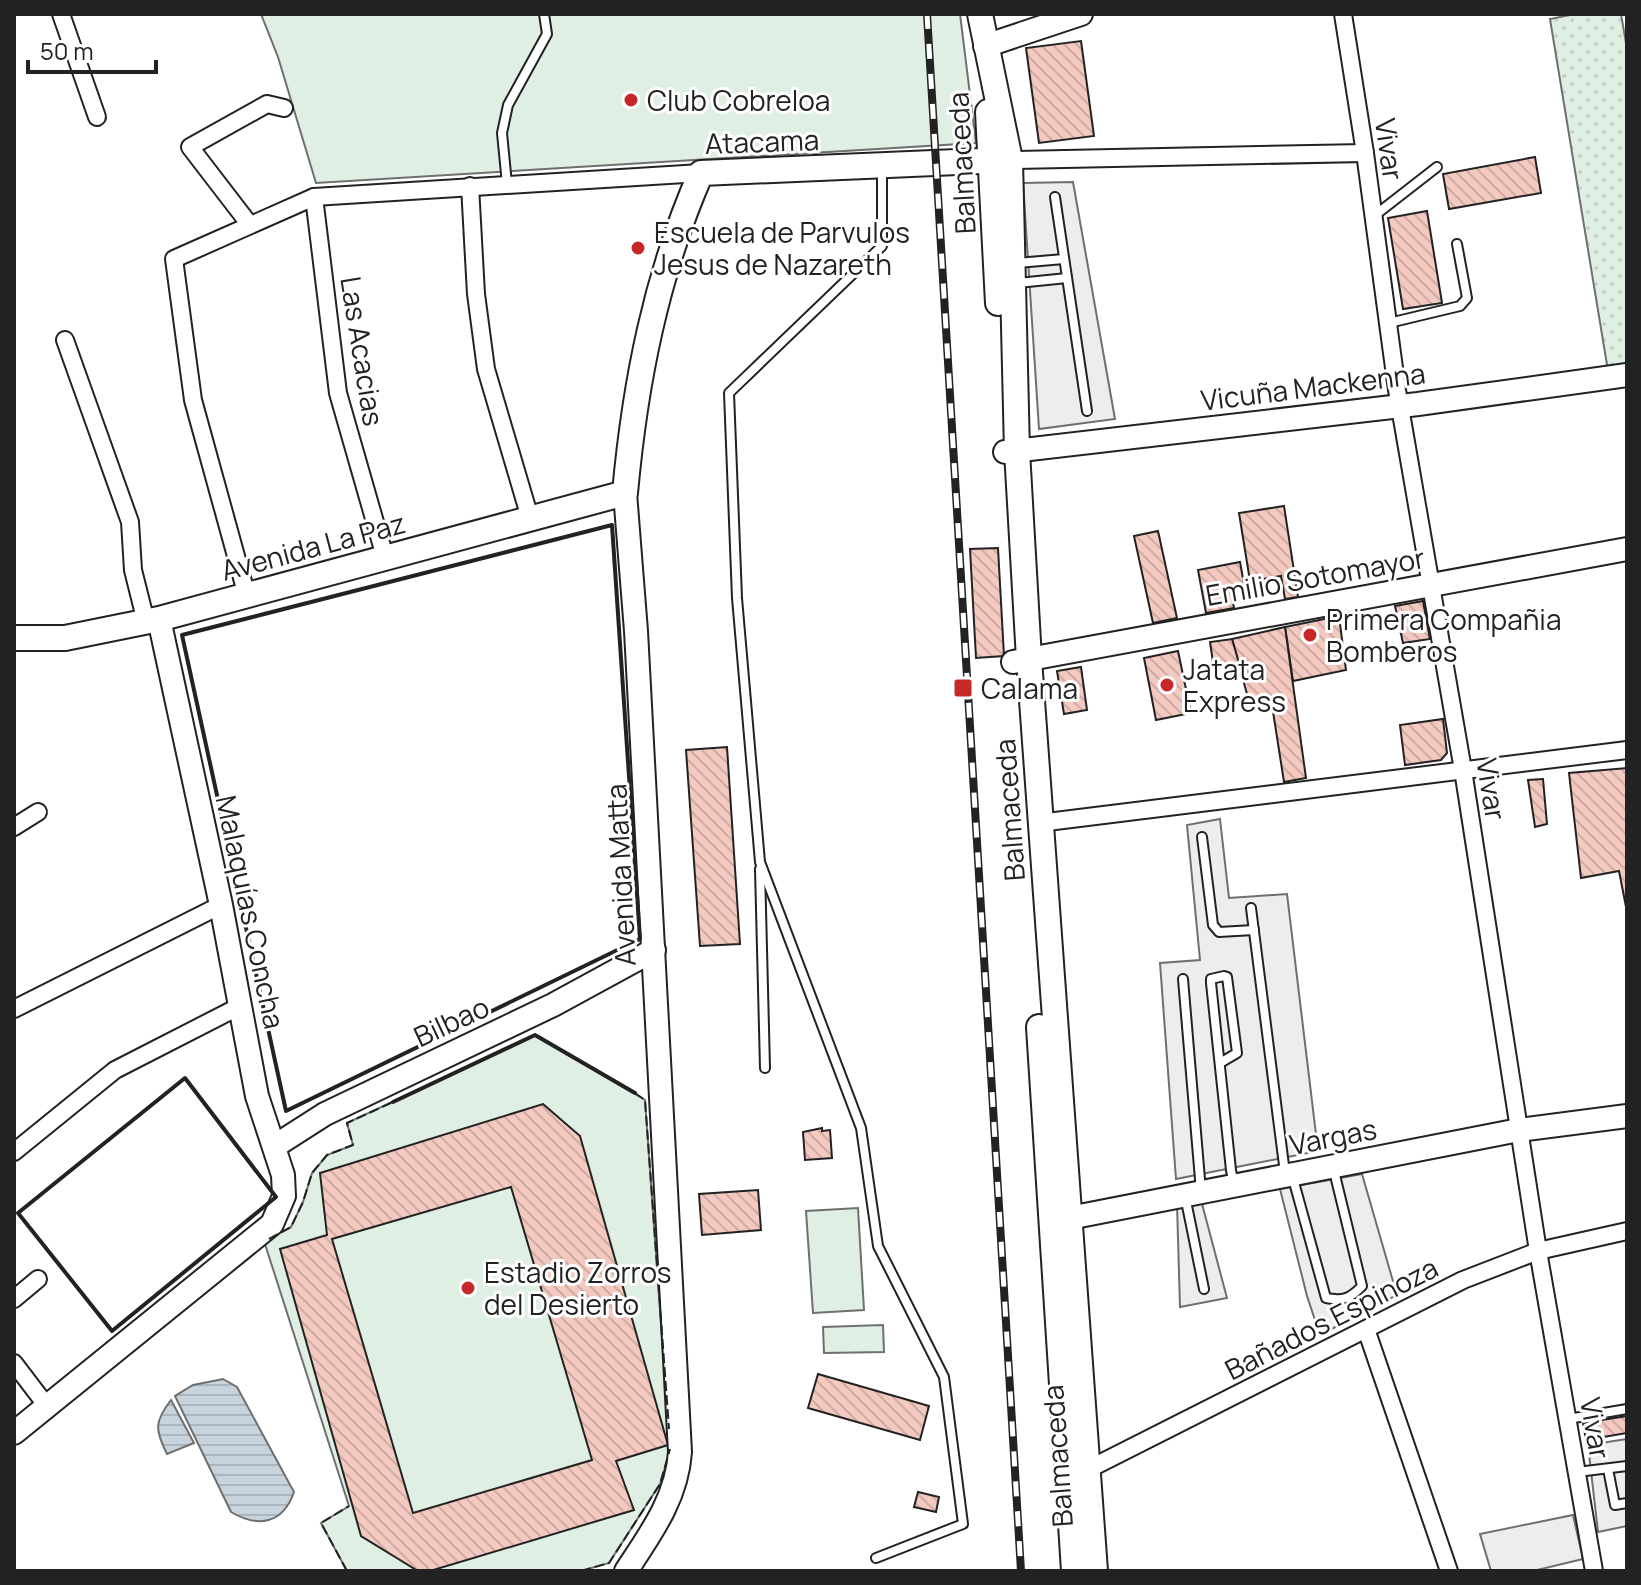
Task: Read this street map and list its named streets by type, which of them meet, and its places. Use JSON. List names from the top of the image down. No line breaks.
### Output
{"streets":{"main road":["Atacama","Balmaceda","Avenida La Paz","Avenida Matta"],"street":["Vivar","Las Acacias","Vicuña Mackenna","Emilio Sotomayor","Malaquías Concha","Bilbao","Vargas","Bañados Espinoza"]},"crossings":[["Atacama","Vivar"],["Atacama","Balmaceda"],["Atacama","Las Acacias"],["Atacama","Avenida La Paz"],["Atacama","Avenida Matta"],["Vivar","Vicuña Mackenna"],["Vivar","Emilio Sotomayor"],["Vivar","Vargas"],["Vivar","Bañados Espinoza"],["Balmaceda","Vicuña Mackenna"],["Balmaceda","Emilio Sotomayor"],["Balmaceda","Vargas"],["Balmaceda","Bañados Espinoza"],["Las Acacias","Avenida La Paz"],["Avenida La Paz","Avenida Matta"],["Avenida La Paz","Malaquías Concha"],["Avenida Matta","Bilbao"],["Malaquías Concha","Bilbao"]],"places":{"other":["Club Cobreloa","Escuela de Parvulos Jesus de Nazareth","Primera Compañia Bomberos","Jatata Express","Estadio Zorros del Desierto"],"transit":["Calama"]},"scale_bar":"50 m"}
